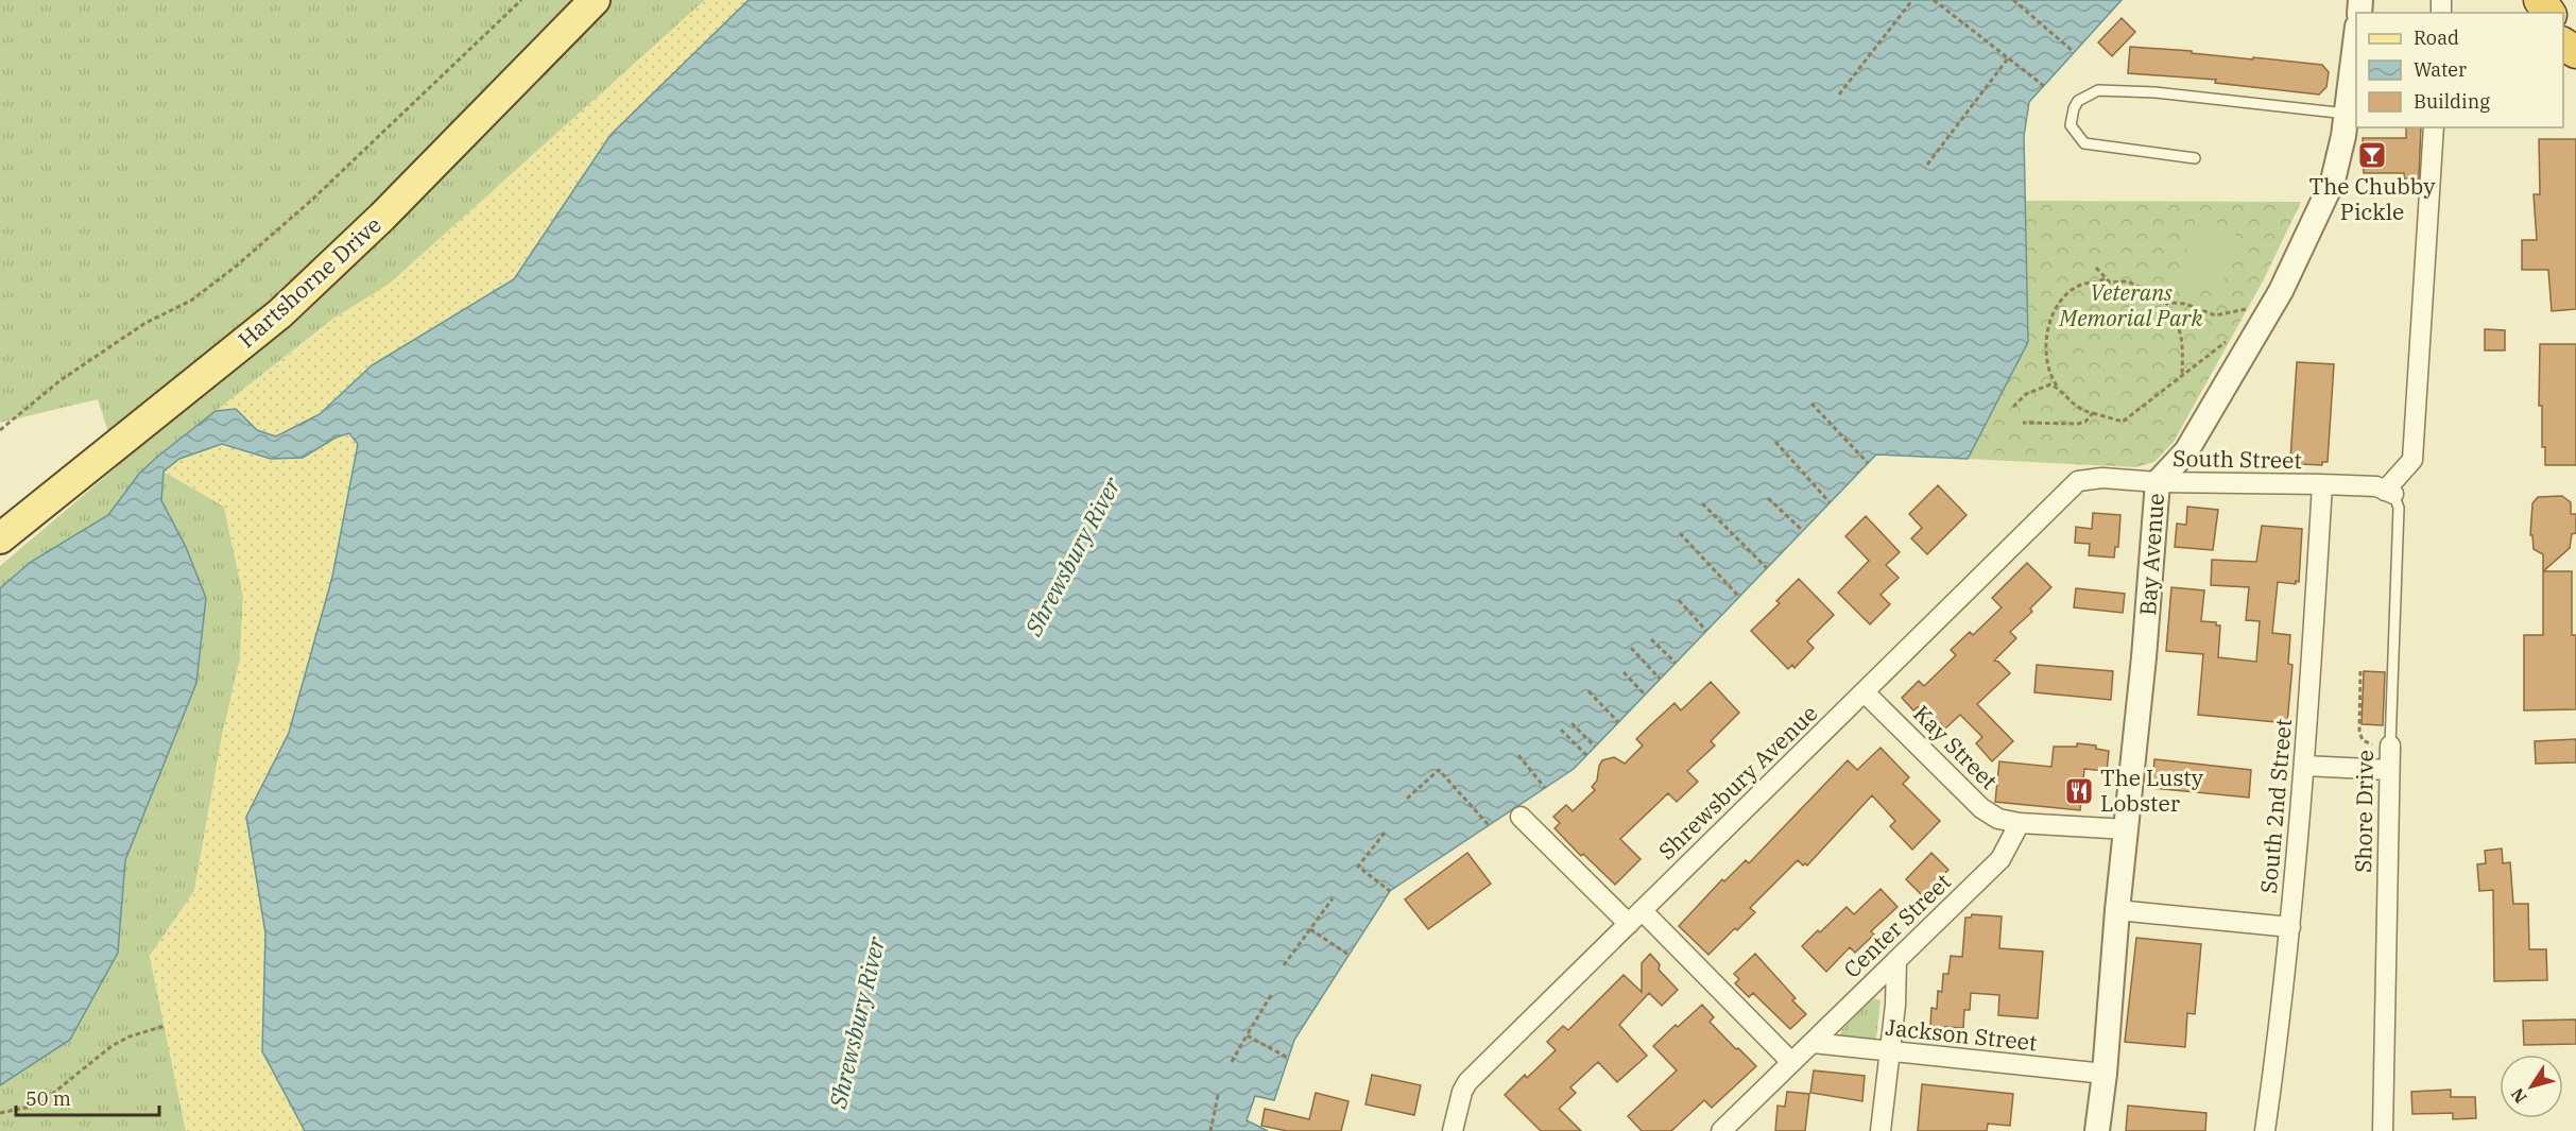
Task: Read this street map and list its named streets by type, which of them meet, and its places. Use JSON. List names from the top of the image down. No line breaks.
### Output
{"streets":{"main road":["Hartshorne Drive"],"street":["South Street","Bay Avenue","Kay Street","Shrewsbury Avenue","South 2nd Street","Shore Drive","Center Street","Jackson Street"]},"crossings":[["South Street","Bay Avenue"],["South Street","Shrewsbury Avenue"],["South Street","South 2nd Street"],["South Street","Shore Drive"],["Bay Avenue","Jackson Street"],["Kay Street","Shrewsbury Avenue"],["Kay Street","Center Street"],["Center Street","Jackson Street"]],"water":["Shrewsbury River"],"parks":["Veterans Memorial Park"],"places":{"bar":["The Chubby Pickle"],"restaurant":["The Lusty Lobster"]},"legend":["Road","Water","Building"],"scale_bar":"50 m","north":"bottom left"}
